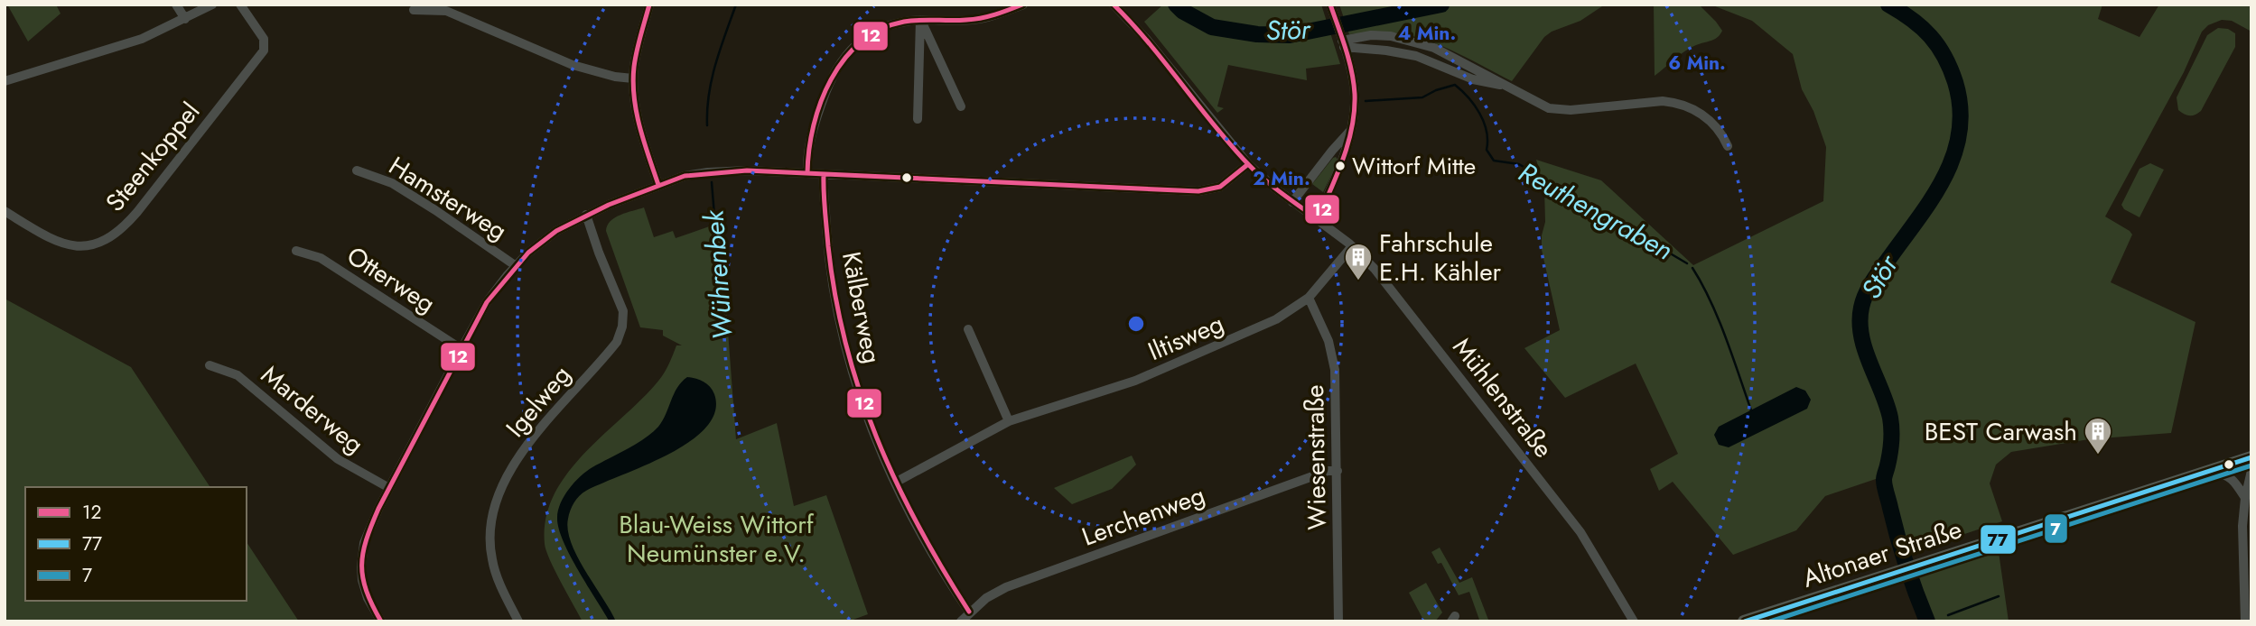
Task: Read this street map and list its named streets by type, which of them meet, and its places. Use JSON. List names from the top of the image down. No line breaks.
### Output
{"streets":{"main road":["Altonaer Straße"],"street":["Steenkoppel","Hamsterweg","Otterweg","Kälberweg","Iltisweg","Mühlenstraße","Igelweg","Marderweg","Wiesenstraße","Lerchenweg"]},"crossings":[["Kälberweg","Iltisweg"],["Kälberweg","Lerchenweg"],["Iltisweg","Mühlenstraße"],["Iltisweg","Wiesenstraße"],["Wiesenstraße","Lerchenweg"]],"water":["Stör","Reuthengraben","Wührenbek"],"parks":["Blau-Weiss Wittorf Neumünster e.V."],"places":{"other":["Wittorf Mitte"],"building":["Fahrschule E.H. Kähler","BEST Carwash"]},"lines":["transit line 12","transit line 77","transit line 7"],"legend":["12","77","7"],"rings":["4 Min.","6 Min.","2 Min."]}
